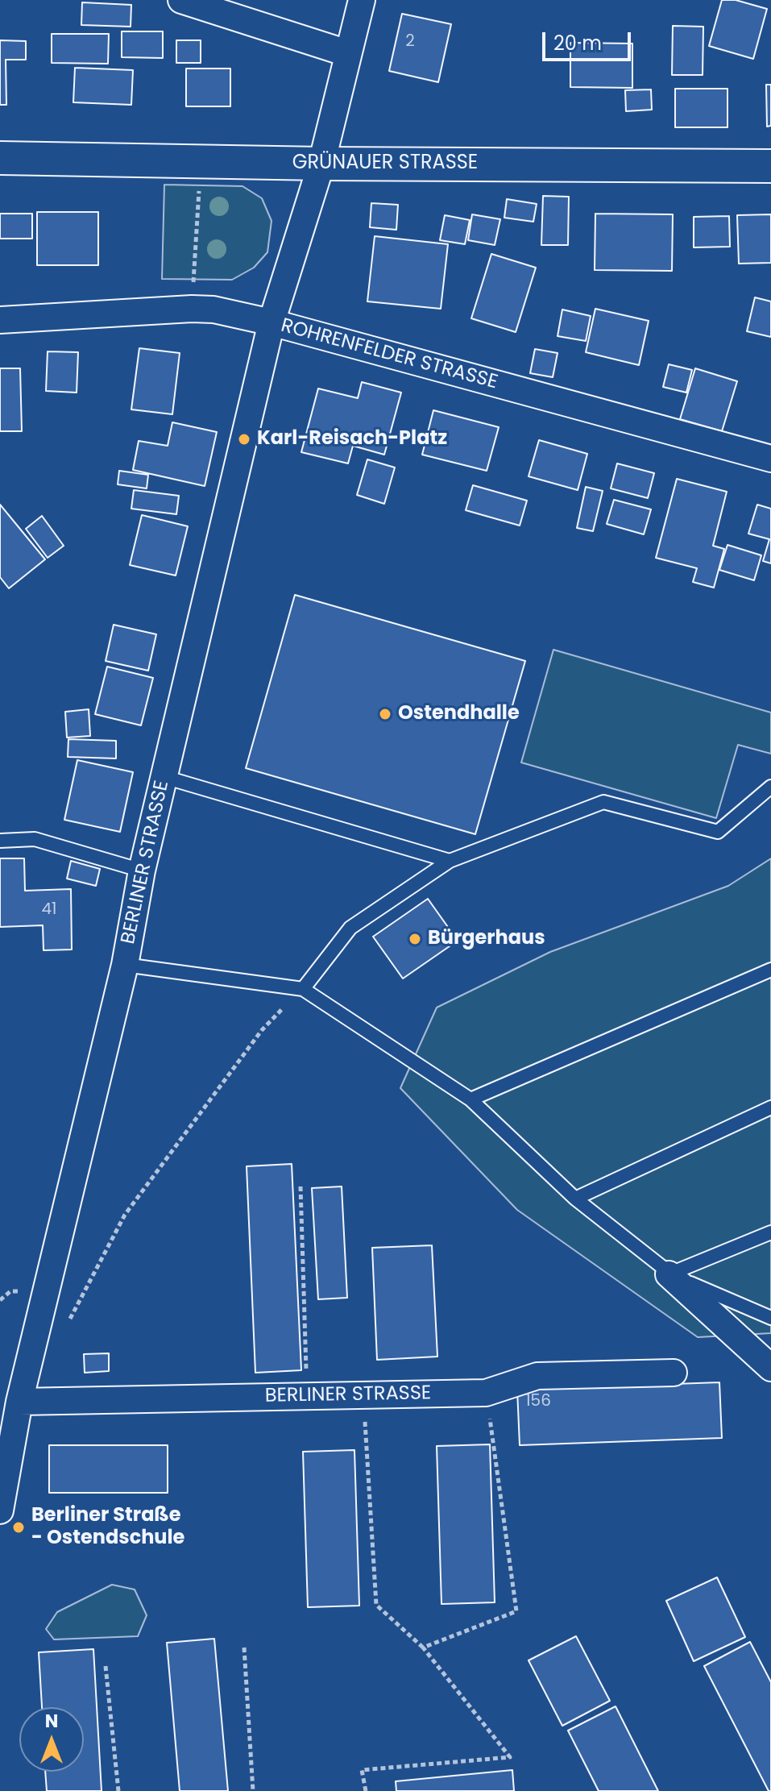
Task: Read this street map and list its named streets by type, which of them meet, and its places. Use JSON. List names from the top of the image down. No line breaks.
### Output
{"streets":{"street":["GRÜNAUER STRASSE","ROHRENFELDER STRASSE","BERLINER STRASSE"]},"crossings":[["ROHRENFELDER STRASSE","BERLINER STRASSE"]],"places":["Karl-Reisach-Platz","Ostendhalle","Bürgerhaus","Berliner Straße - Ostendschule"],"house_numbers":["2","41","156"],"scale_bar":"20 m","north":"top"}
